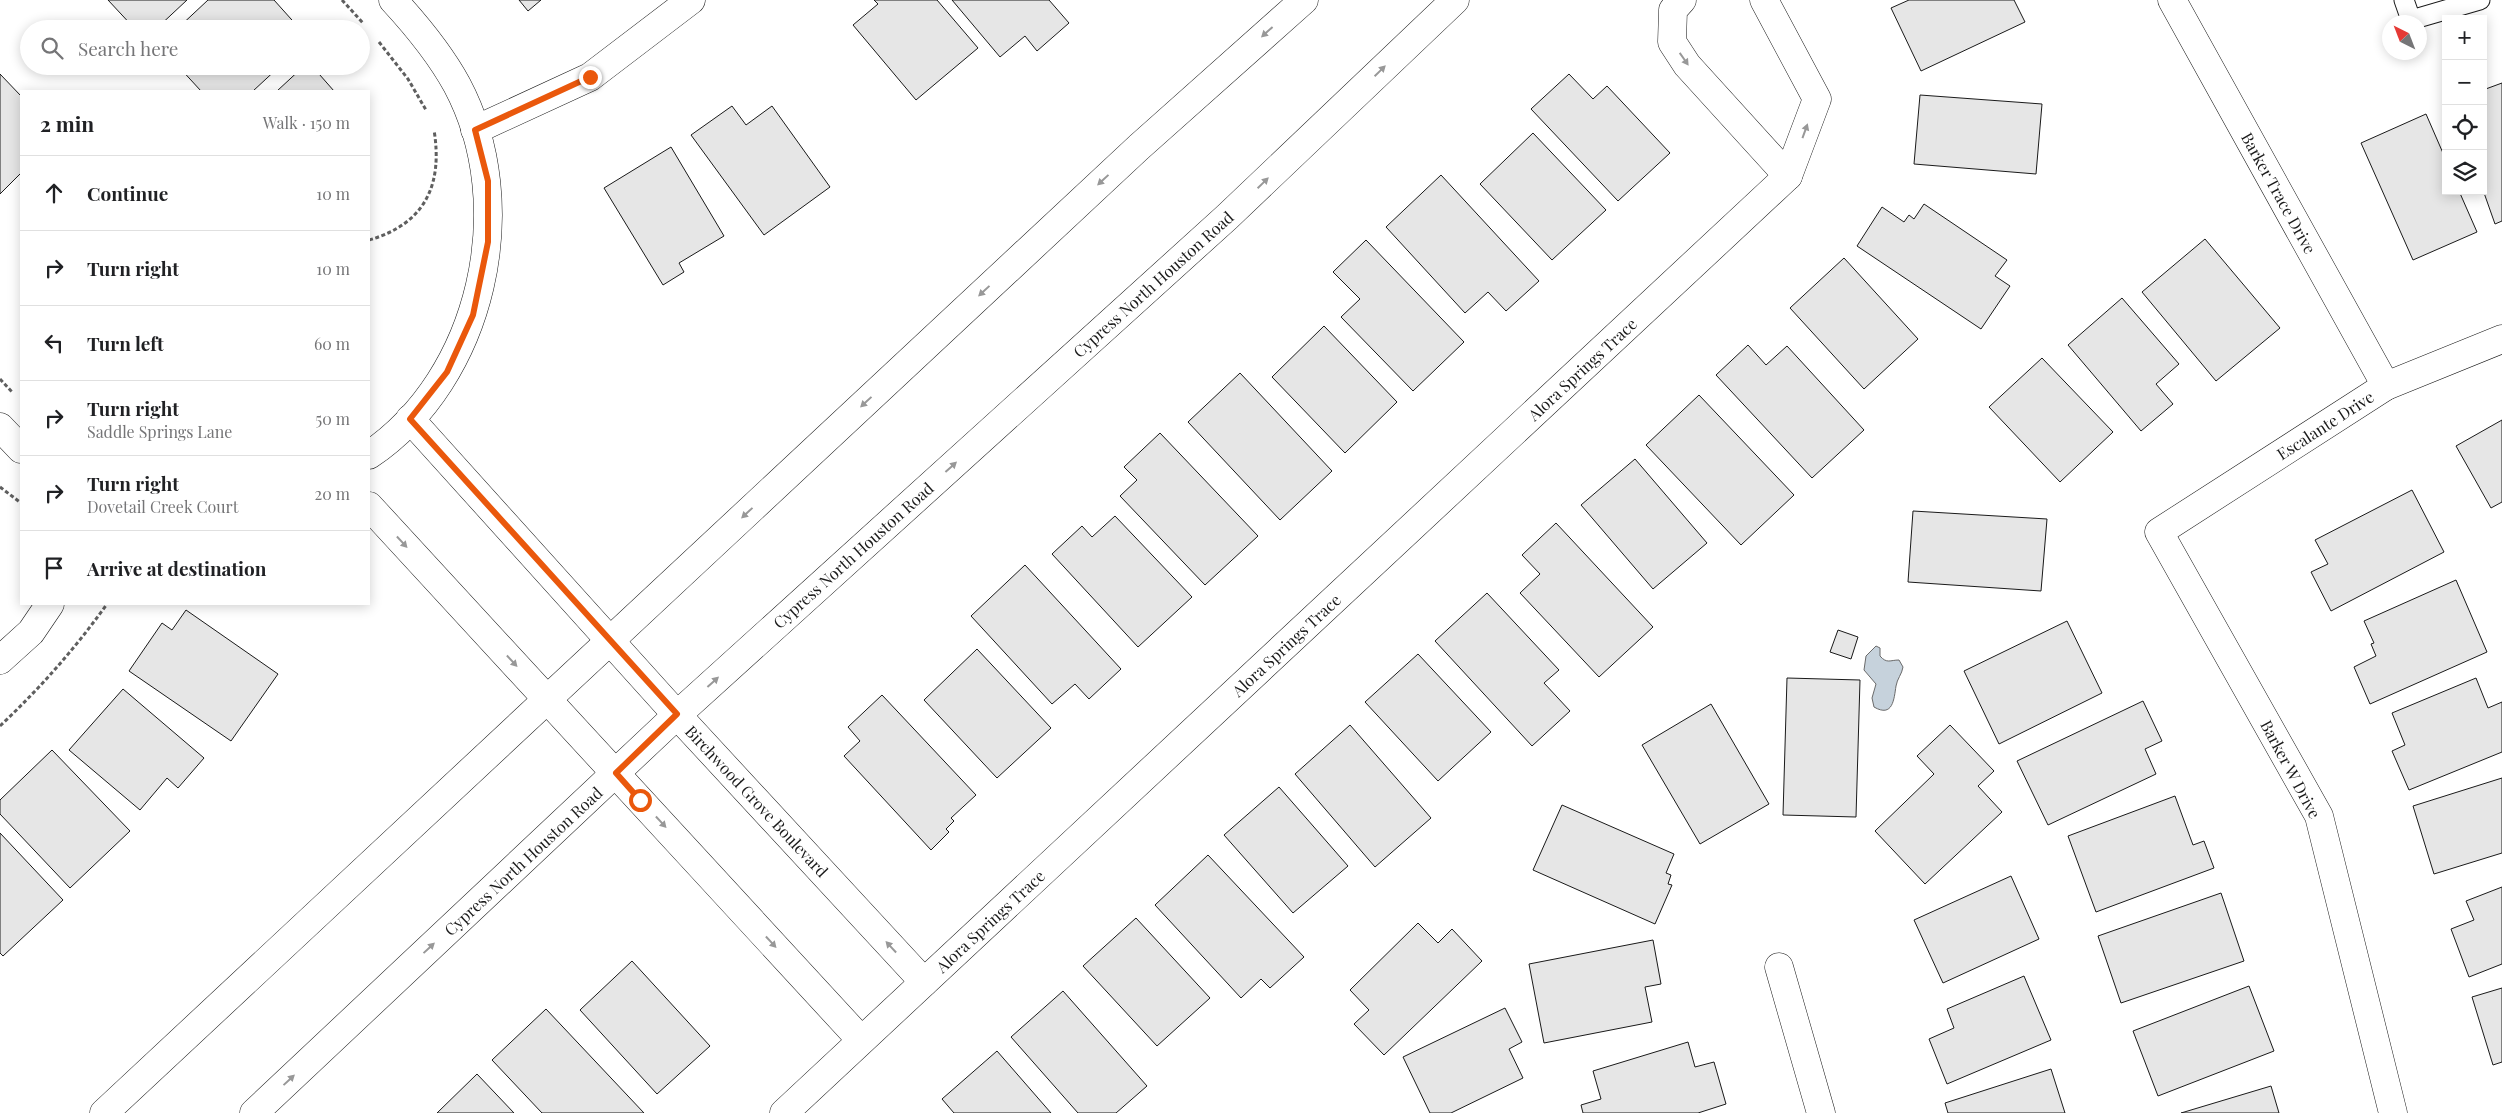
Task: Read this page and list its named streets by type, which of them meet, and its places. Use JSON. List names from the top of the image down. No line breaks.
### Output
{"streets":{"street":["Barker Trace Drive","Cypress North Houston Road","Alora Springs Trace","Escalante Drive","Barker W Drive","Birchwood Grove Boulevard"]},"crossings":[["Barker Trace Drive","Escalante Drive"],["Cypress North Houston Road","Birchwood Grove Boulevard"],["Alora Springs Trace","Birchwood Grove Boulevard"],["Escalante Drive","Barker W Drive"]],"north":"top left","page":{"map_buttons":["+","−"],"search":"Search here","heading":["2 min","Walk · 150 m"],"list":[["Continue","10 m"],["Turn right","10 m"],["Turn left","60 m"],["Turn right","Saddle Springs Lane","50 m"],["Turn right","Dovetail Creek Court","20 m"],"Arrive at destination"]}}
